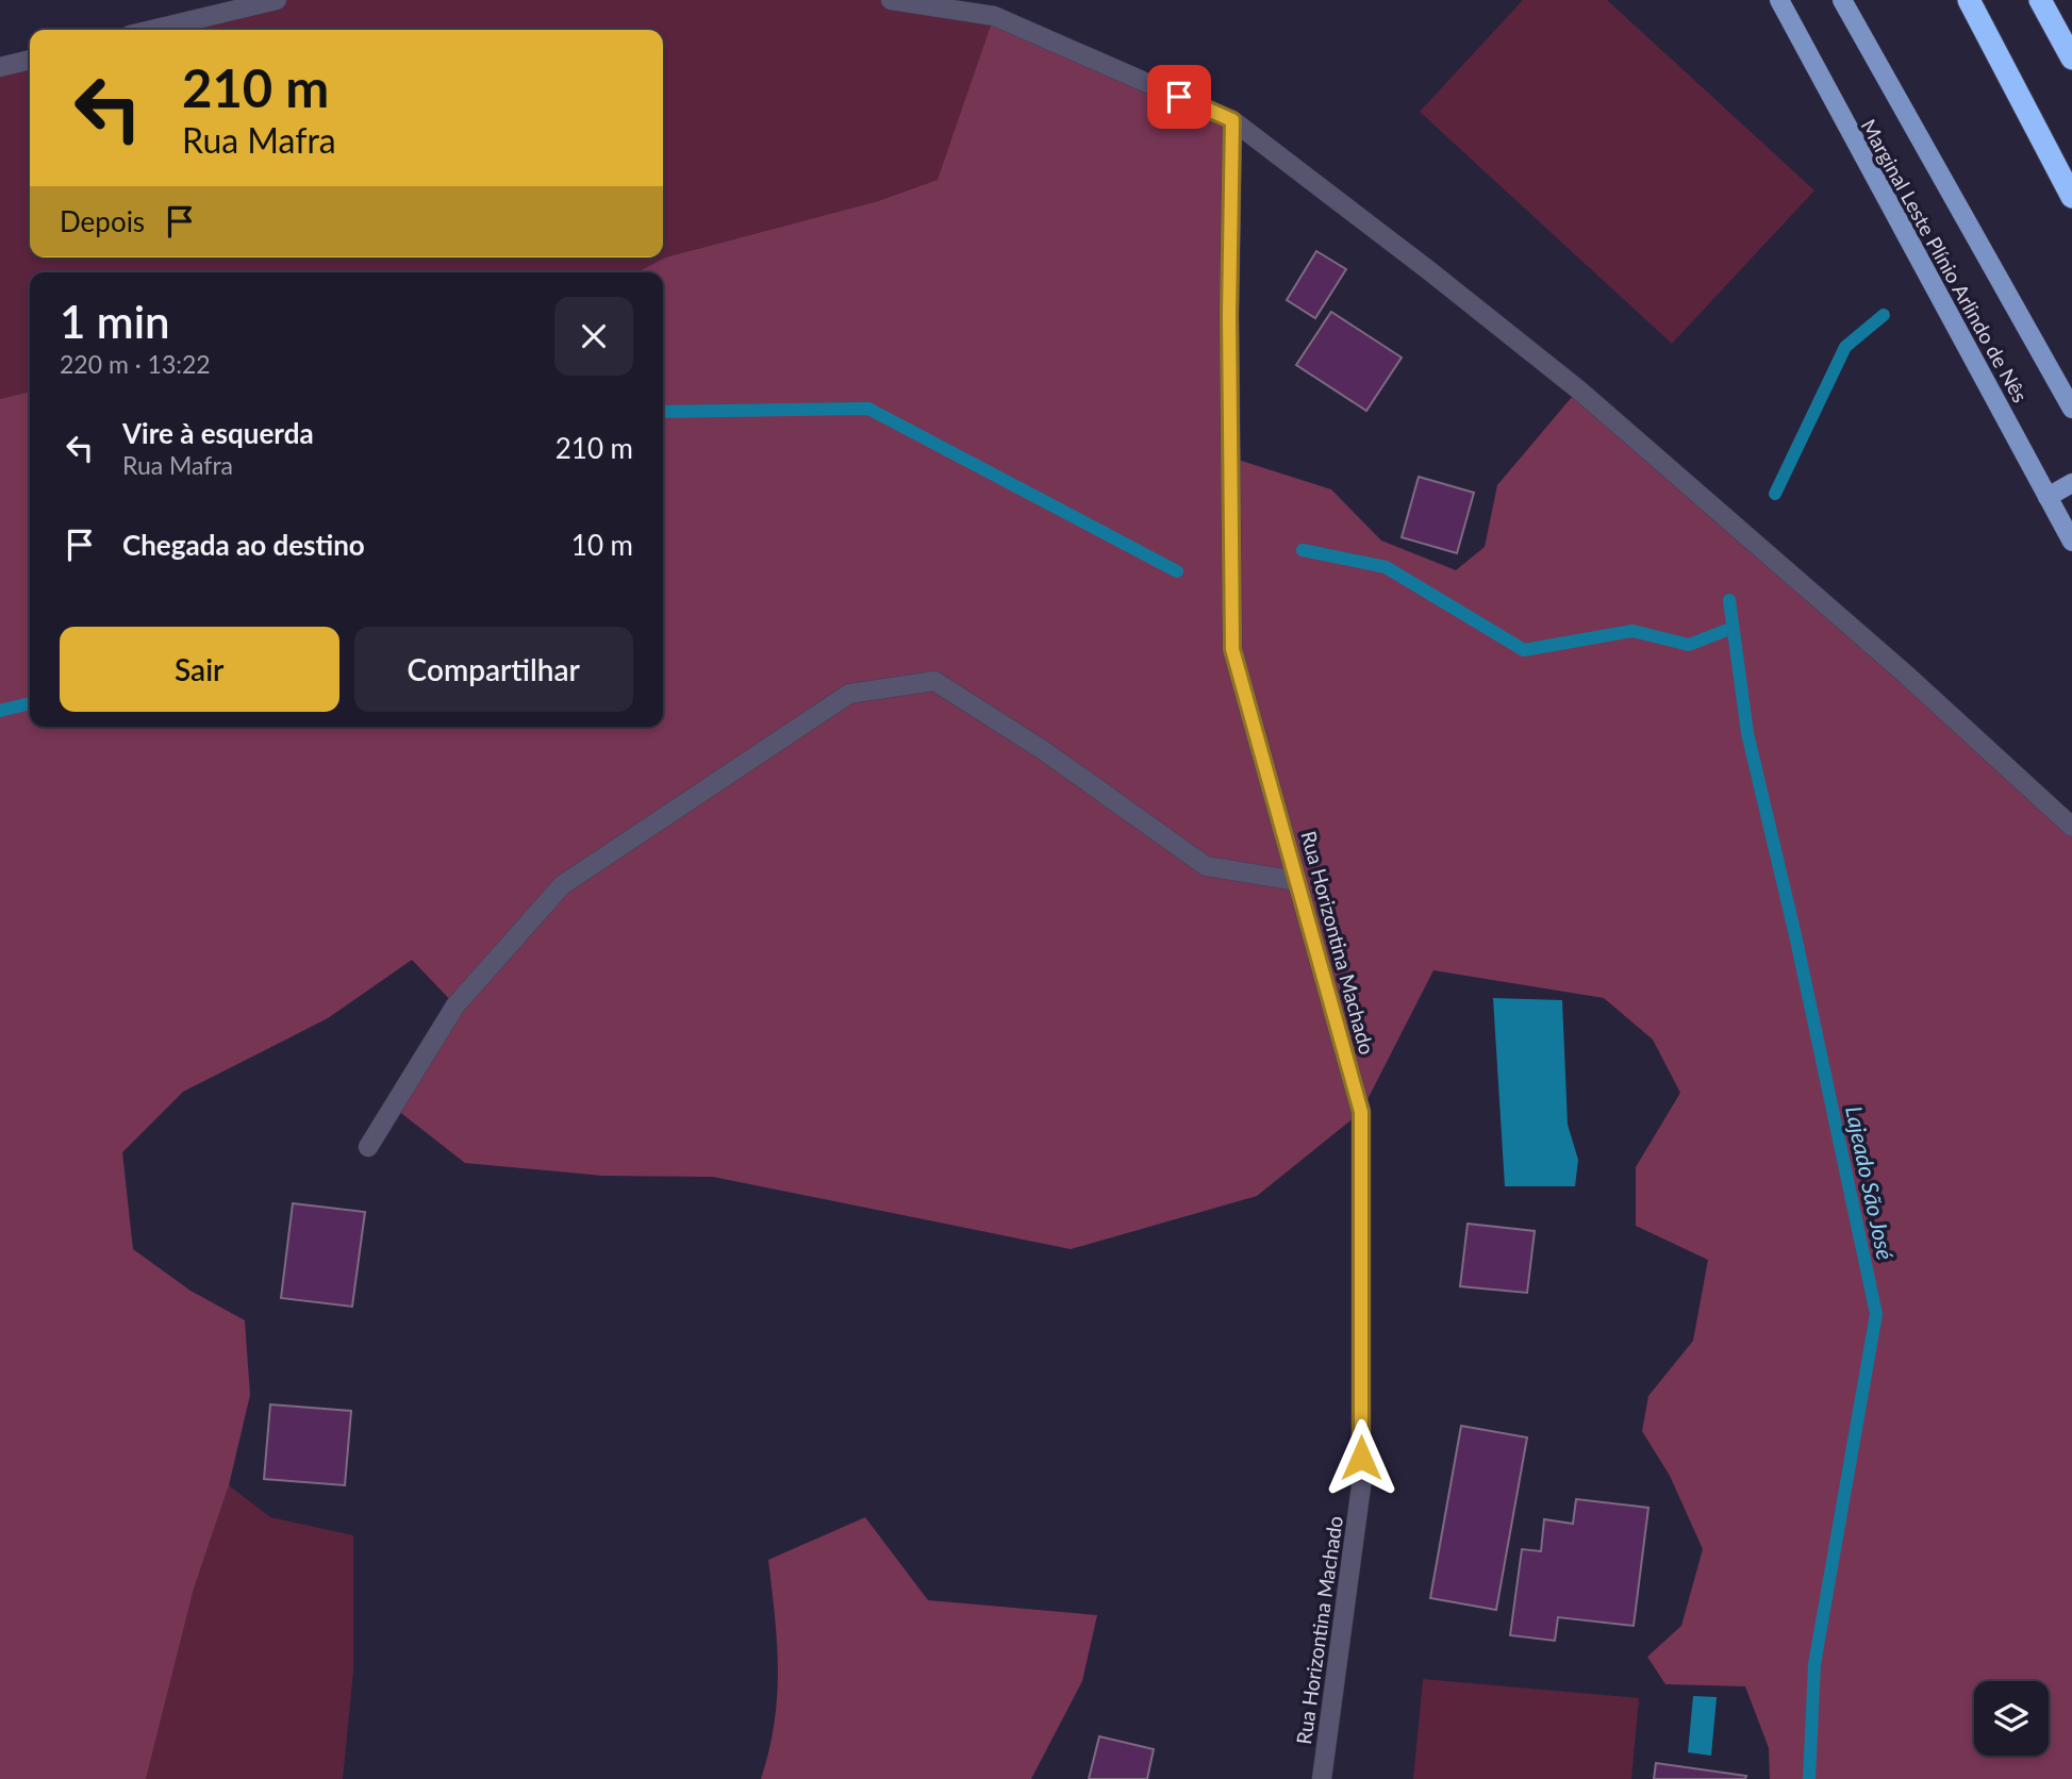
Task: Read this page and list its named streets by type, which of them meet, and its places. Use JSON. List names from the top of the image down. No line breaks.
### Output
{"streets":{"main road":["Marginal Leste Plínio Arlindo de Nês"],"street":["Rua Horizontina Machado"]},"water":["Lajeado São José"],"page":{"turn":["210 m","Rua Mafra"],"then":"Depois","heading":["1 min","220 m · 13:22"],"list":[{"name":"Vire à esquerda","note":"Rua Mafra","value":"210 m"},{"name":"Chegada ao destino","value":"10 m"}],"buttons":["Sair","Compartilhar"]}}
